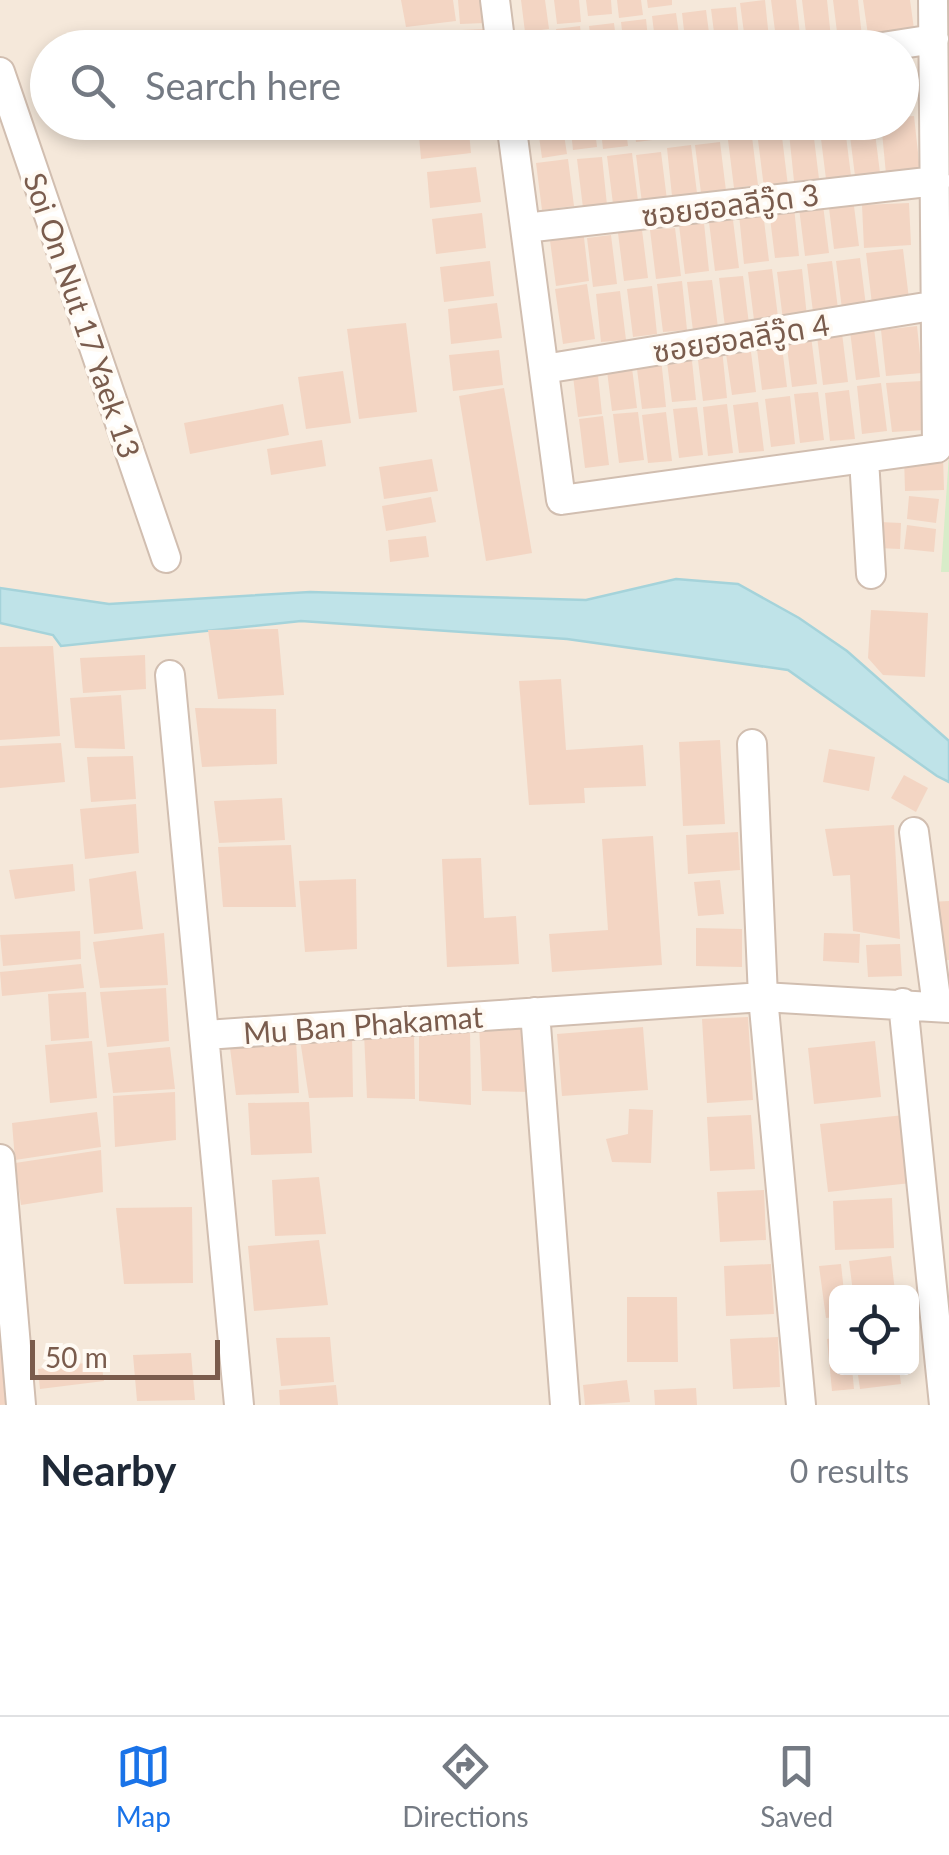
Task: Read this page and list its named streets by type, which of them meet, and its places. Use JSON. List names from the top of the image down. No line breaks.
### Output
{"streets":{"street":["ซอยฮอลลีวู๊ด 3","Soi On Nut 17 Yaek 13","ซอยฮอลลีวู๊ด 4","Mu Ban Phakamat"]},"scale_bar":"50 m","page":{"search":"Search here","scale":"50 m","heading":["Nearby","0 results"],"nav":["Map","Directions","Saved"]}}
